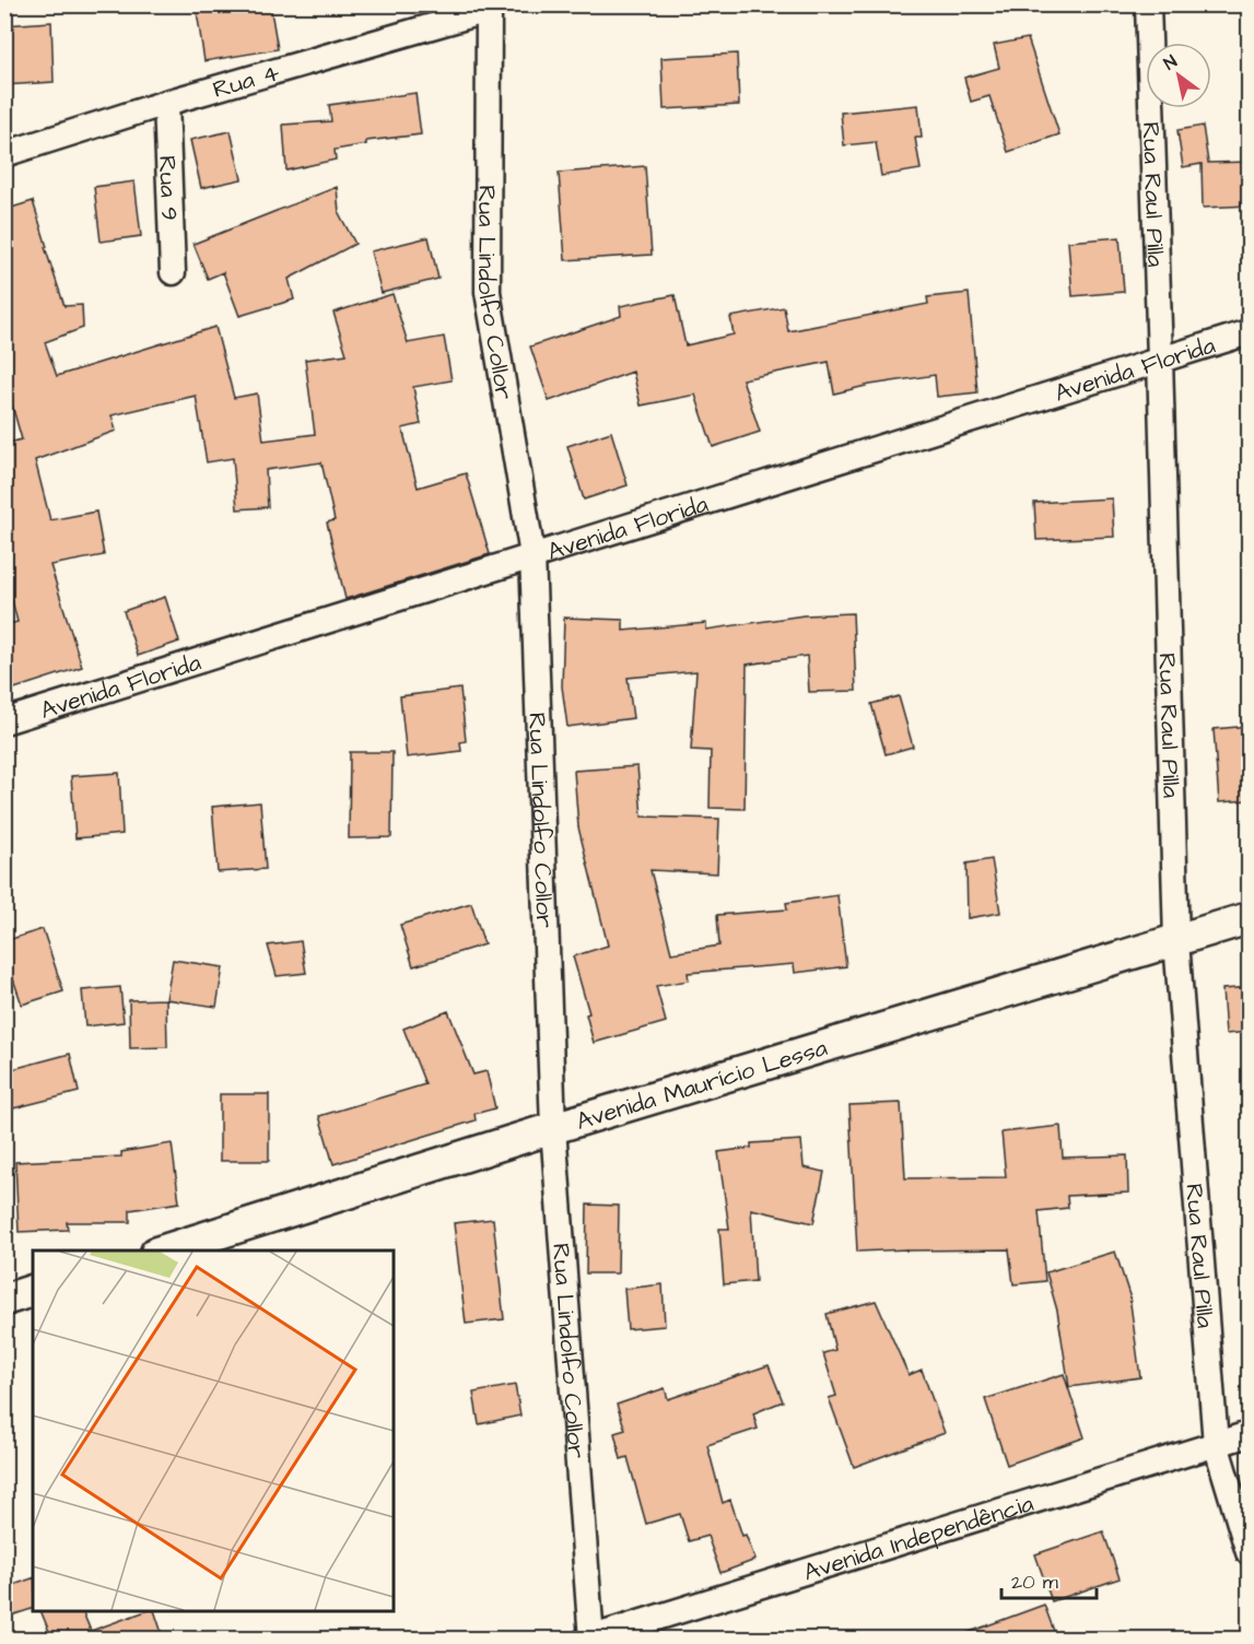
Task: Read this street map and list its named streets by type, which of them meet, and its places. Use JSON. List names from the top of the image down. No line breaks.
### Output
{"streets":{"street":["Rua 4","Rua 9","Rua Raul Pilla","Rua Lindolfo Collor","Avenida Florida","Avenida Maurício Lessa","Avenida Independência"]},"crossings":[["Rua 4","Rua 9"],["Rua 4","Rua Lindolfo Collor"],["Rua Raul Pilla","Avenida Florida"],["Rua Raul Pilla","Avenida Maurício Lessa"],["Rua Raul Pilla","Avenida Independência"],["Rua Lindolfo Collor","Avenida Florida"],["Rua Lindolfo Collor","Avenida Maurício Lessa"],["Rua Lindolfo Collor","Avenida Independência"]],"scale_bar":"20 m","north":"top left"}
